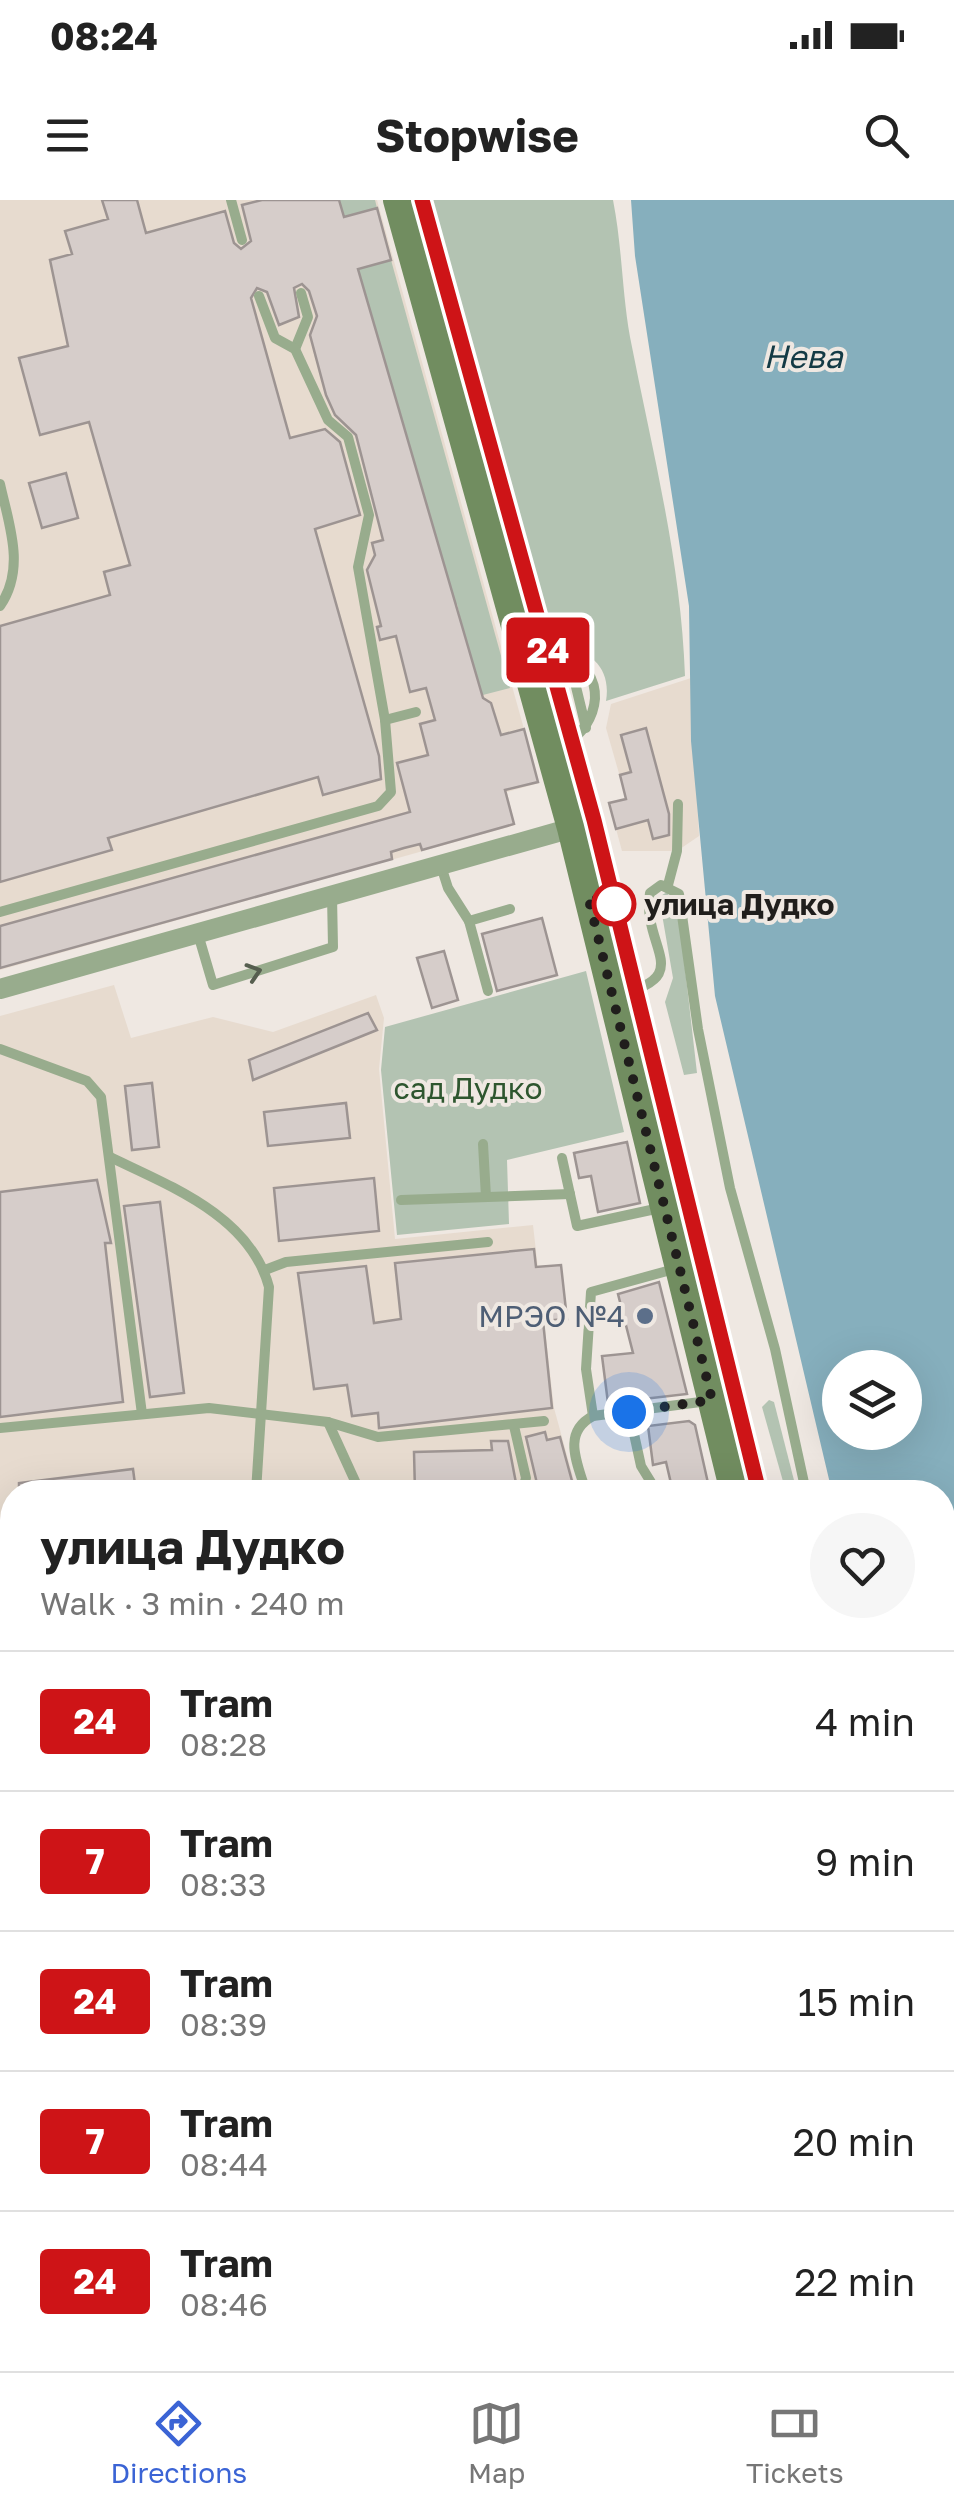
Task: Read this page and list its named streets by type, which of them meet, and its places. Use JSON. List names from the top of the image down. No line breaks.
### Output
{"water":["Нева"],"parks":["сад Дудко"],"places":["улица Дудко","МРЭО №4"],"lines":["tram line 24"],"page":{"status":"08:24","header":"Stopwise","on_map":"24","heading":["улица Дудко","Walk · 3 min · 240 m"],"list":[{"mark":"24","name":"Tram","note":"08:28","value":"4 min"},{"mark":"7","name":"Tram","note":"08:33","value":"9 min"},{"mark":"24","name":"Tram","note":"08:39","value":"15 min"},{"mark":"7","name":"Tram","note":"08:44","value":"20 min"},{"mark":"24","name":"Tram","note":"08:46","value":"22 min"}],"tabs":["Directions","Map","Tickets"]}}
